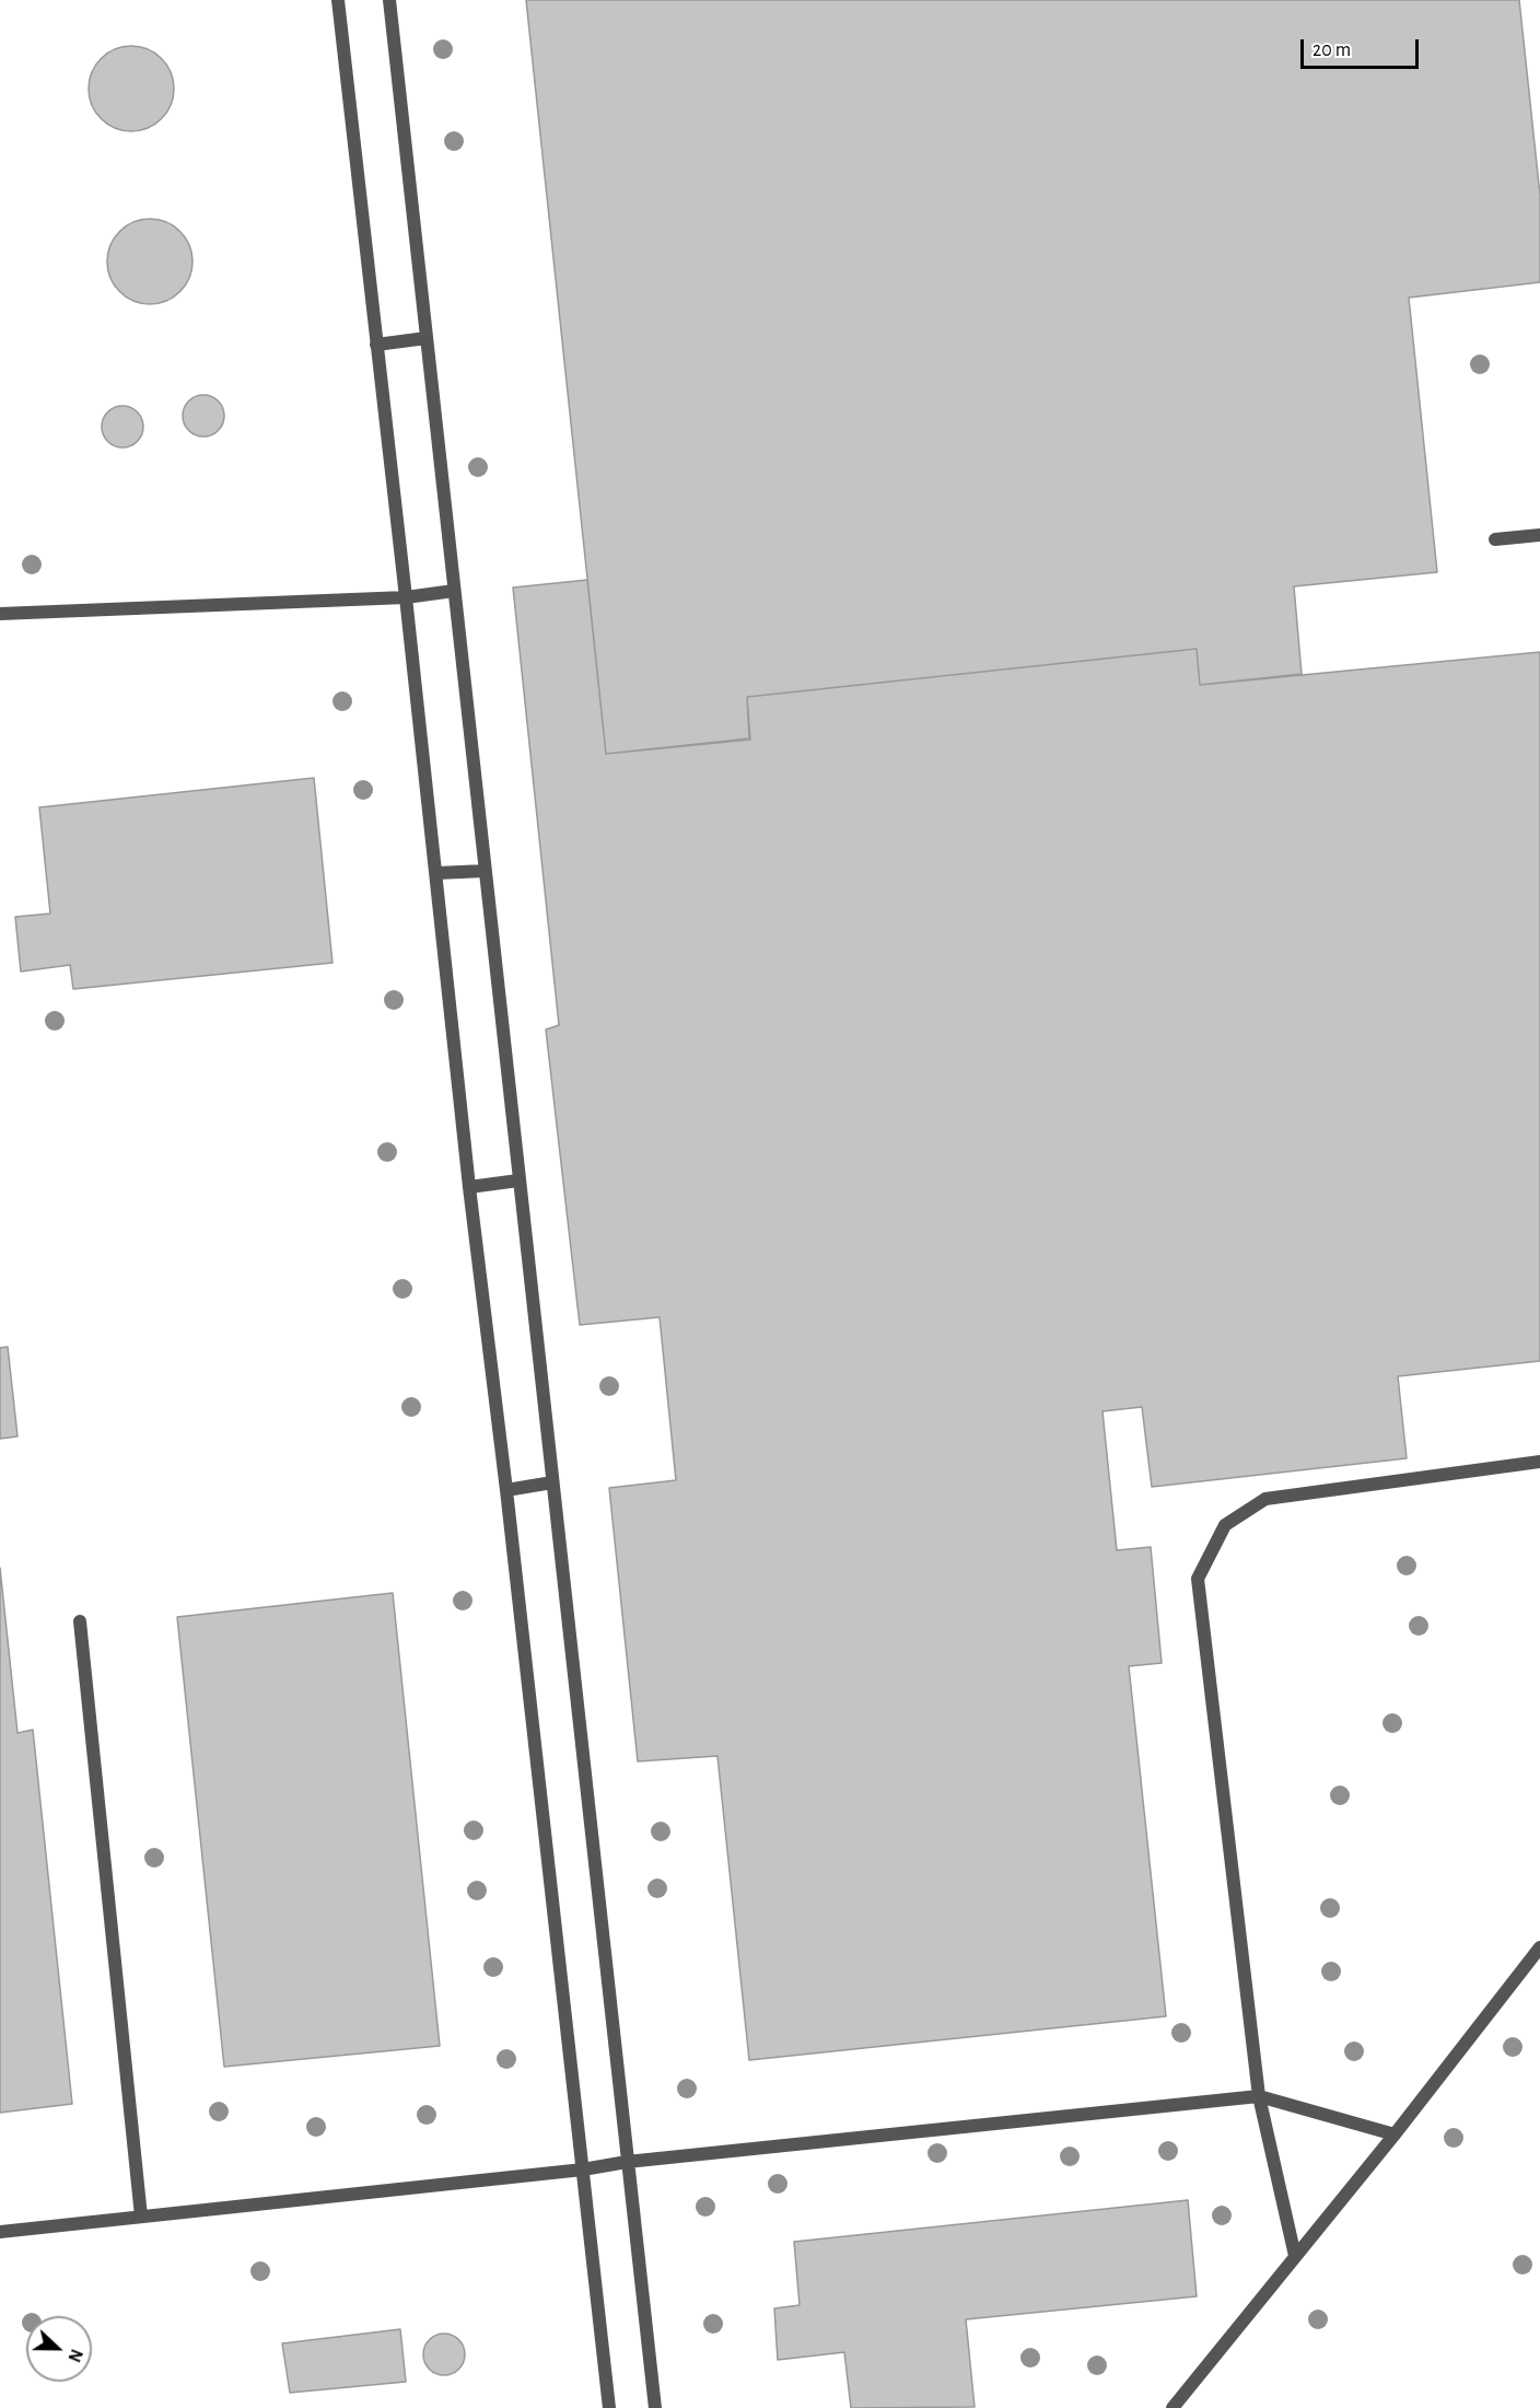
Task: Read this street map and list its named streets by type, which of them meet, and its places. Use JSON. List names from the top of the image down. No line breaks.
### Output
{"scale_bar":"20 m","north":"right"}
